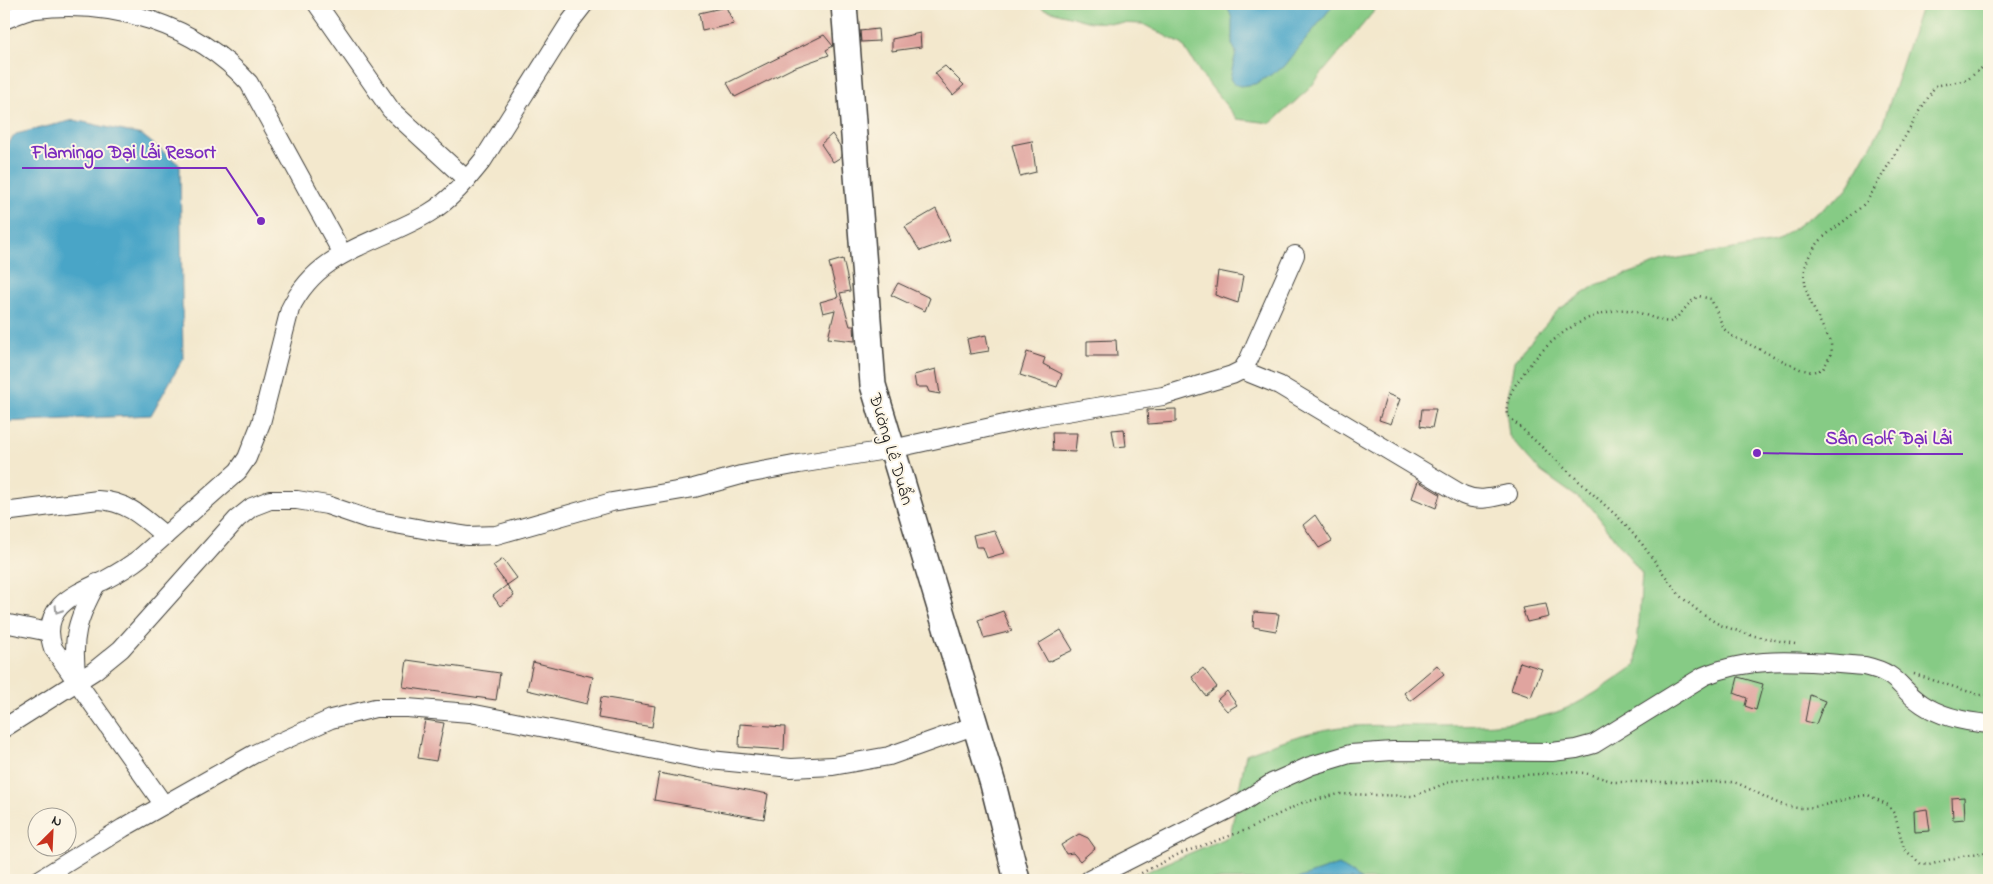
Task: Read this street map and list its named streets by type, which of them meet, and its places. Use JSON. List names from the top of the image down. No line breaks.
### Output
{"streets":{"main road":["Đường Lê Duẩn"]},"places":["Flamingo Đại Lải Resort","Sân Golf Đại Lải"],"north":"top right"}
